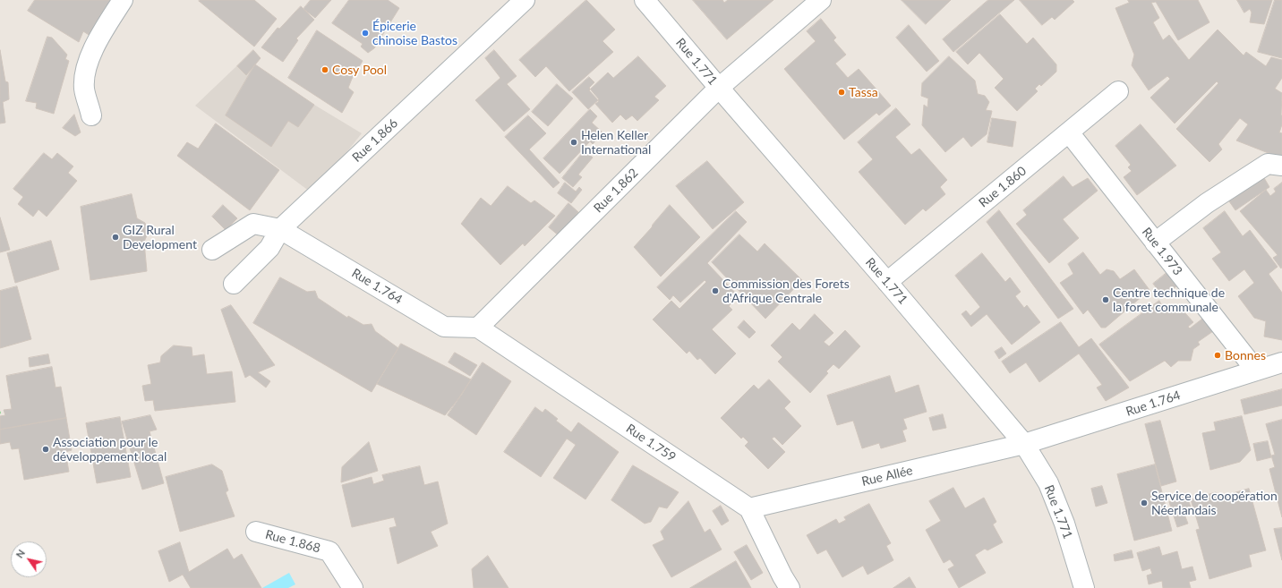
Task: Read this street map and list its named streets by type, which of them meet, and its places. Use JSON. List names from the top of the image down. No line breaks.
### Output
{"streets":{"street":["Rue 1.771","Rue 1.866","Rue 1.860","Rue 1.862","Rue 1.973","Rue 1.764","Rue 1.759","Rue Allée","Rue 1.868"]},"crossings":[["Rue 1.771","Rue 1.860"],["Rue 1.771","Rue 1.862"],["Rue 1.771","Rue 1.764"],["Rue 1.771","Rue Allée"],["Rue 1.866","Rue 1.764"],["Rue 1.860","Rue 1.973"],["Rue 1.862","Rue 1.764"],["Rue 1.862","Rue 1.759"],["Rue 1.973","Rue 1.764"],["Rue 1.764","Rue 1.759"],["Rue 1.764","Rue Allée"],["Rue 1.759","Rue Allée"]],"places":["Épicerie chinoise Bastos","Cosy Pool","Tassa","Helen Keller International","GIZ Rural Development","Commission des Forets d'Afrique Centrale","Centre technique de la foret communale","Bonnes","Association pour le développement local","Service de coopération Néerlandais"],"north":"top left"}
